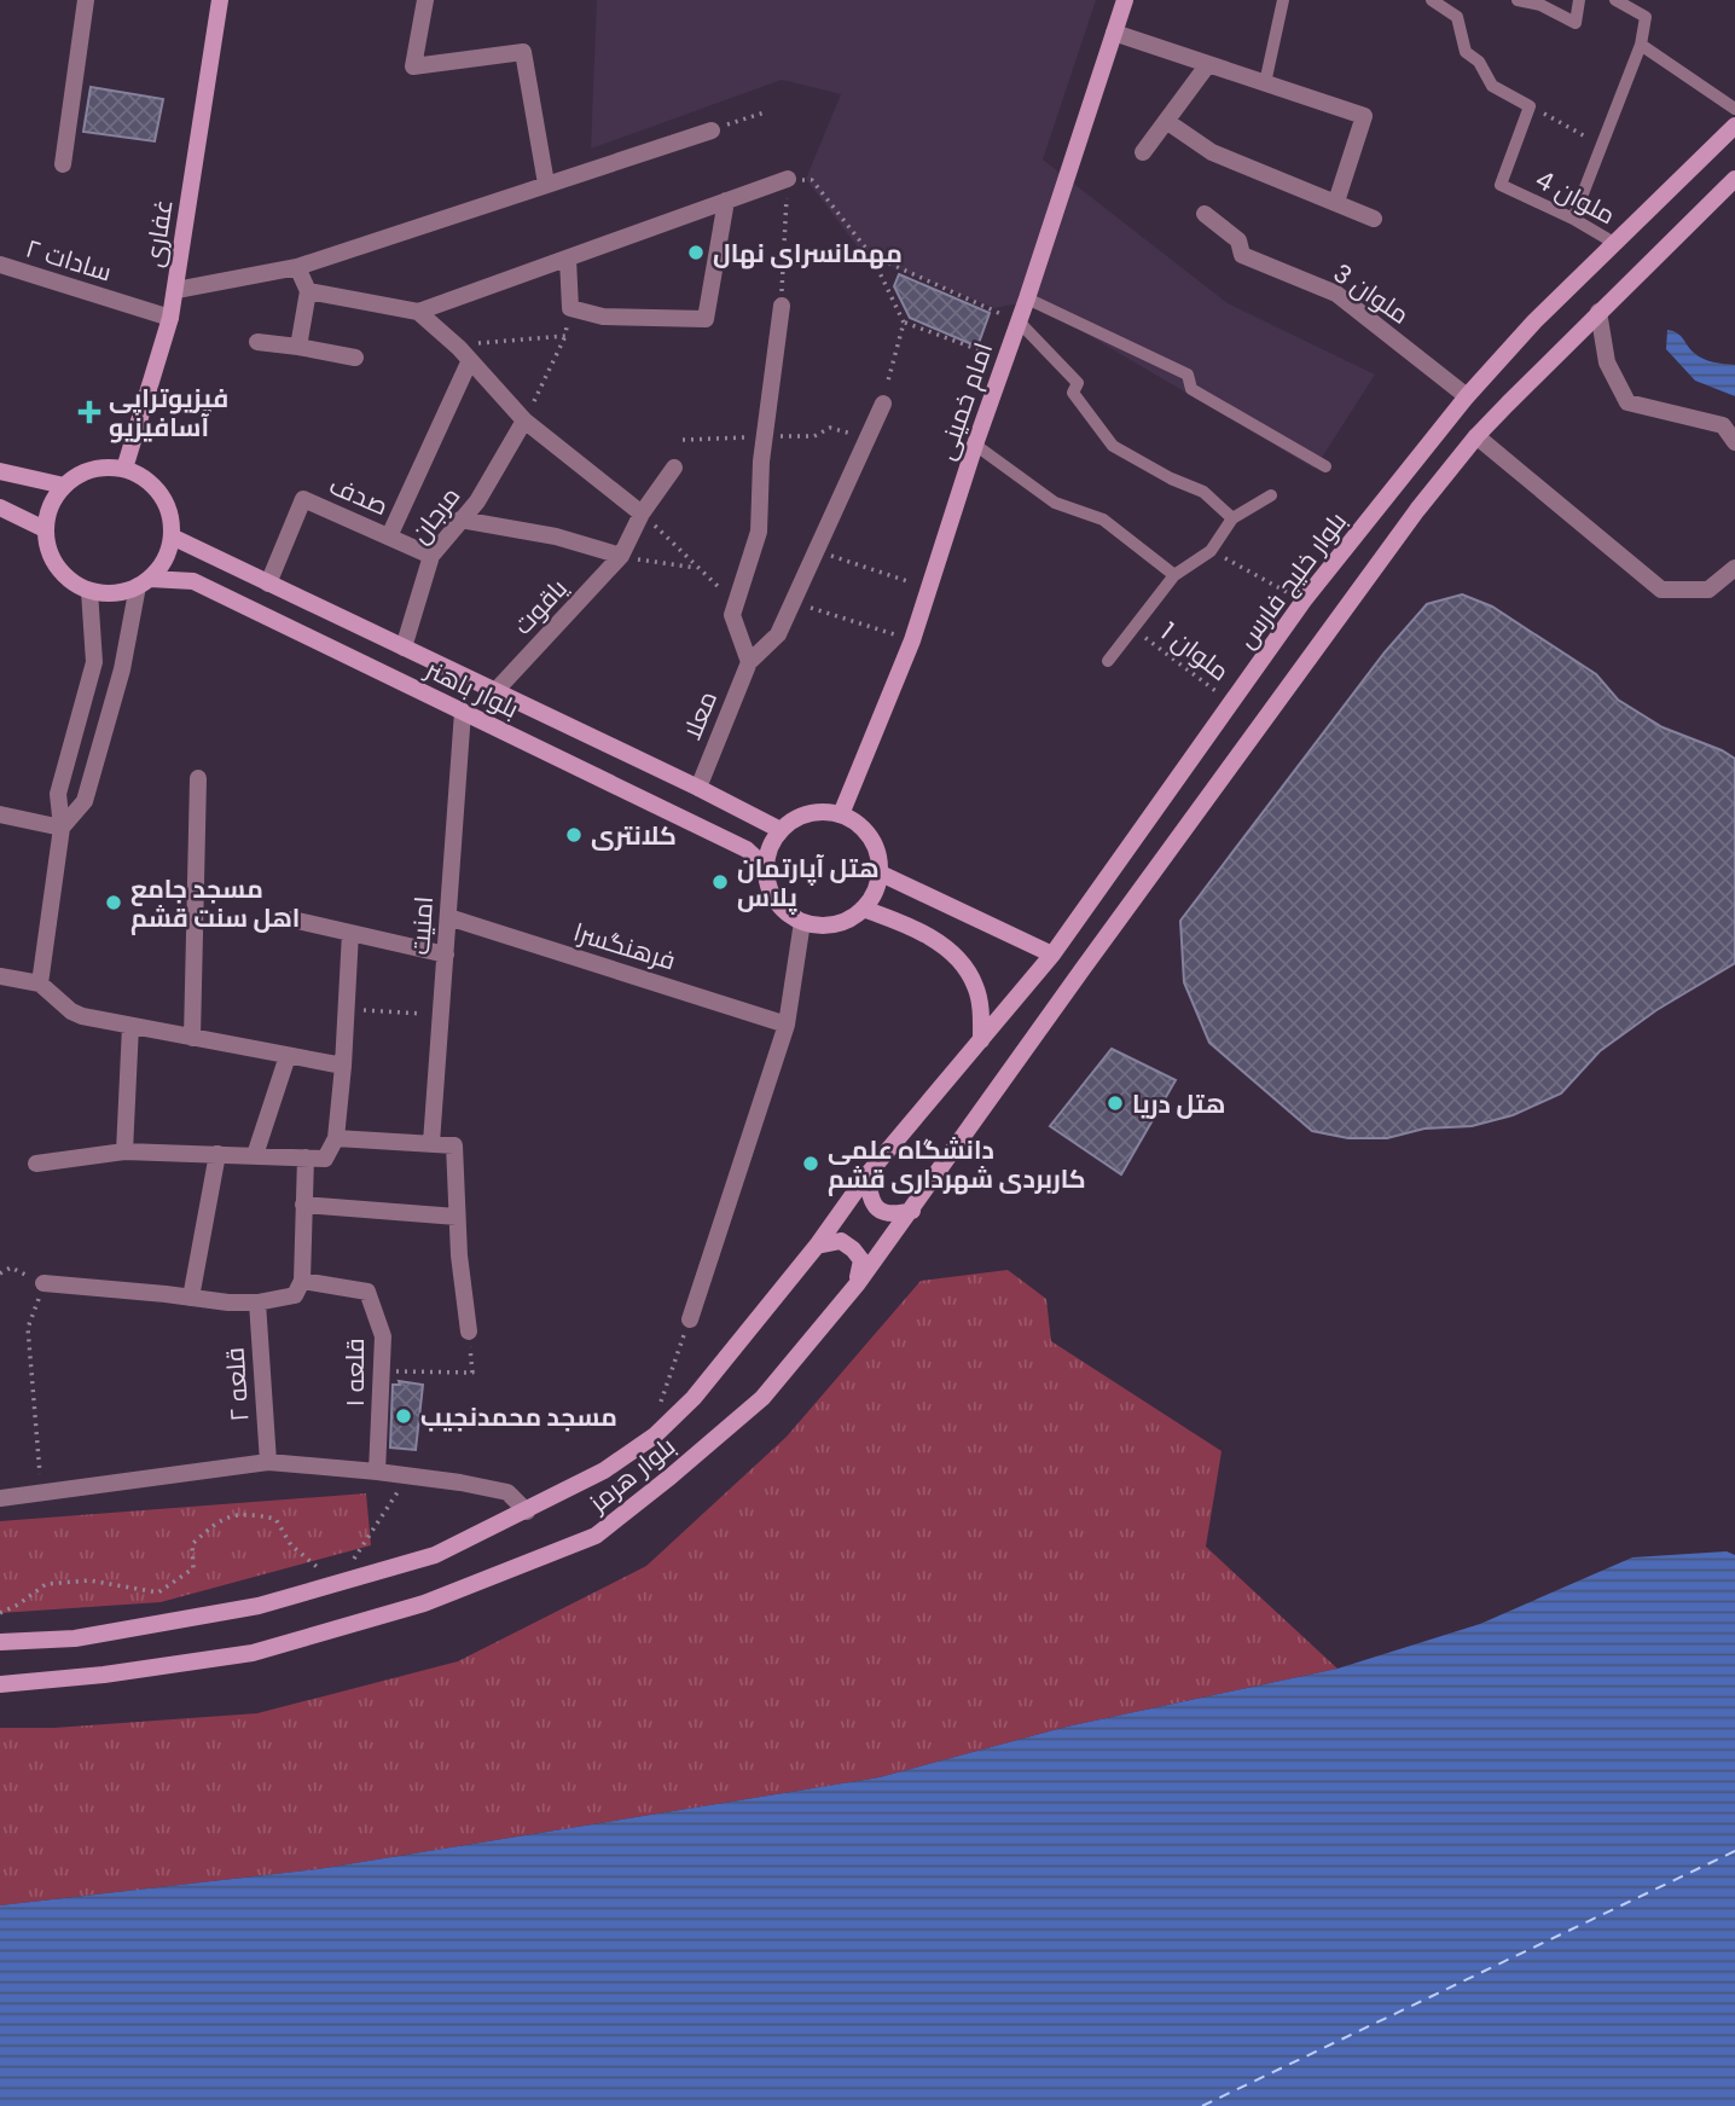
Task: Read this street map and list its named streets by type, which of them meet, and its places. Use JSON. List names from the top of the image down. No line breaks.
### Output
{"streets":{"main road":["غفاری","امام خمینی","بلوار خلیج فارس","بلوار باهنر","بلوار هرمز"],"street":["سادات ۲","ملوان 3","صدف","مرجان","یاقوت","معلا","امنیت","فرهنگسرا","قلعه ۱","قلعه ۲"],"lane":["ملوان 4"],"path":["ملوان 1"]},"crossings":[["ملوان 4","بلوار خلیج فارس"],["غفاری","سادات ۲"],["غفاری","بلوار باهنر"],["ملوان 3","بلوار خلیج فارس"],["امام خمینی","بلوار باهنر"],["صدف","مرجان"],["صدف","بلوار باهنر"],["مرجان","بلوار باهنر"],["بلوار خلیج فارس","ملوان 1"],["بلوار خلیج فارس","بلوار هرمز"],["یاقوت","بلوار باهنر"],["بلوار باهنر","معلا"],["بلوار باهنر","امنیت"],["امنیت","فرهنگسرا"]],"places":{"other":["مهمانسرای نهال","کلانتری","هتل آپارتمان پلاس","مسجد جامع اهل سنت قشم","هتل دریا","دانشگاه علمی کاربردی شهرداری قشم","مسجد محمدنجیب"],"health":["فیزیوتراپی آسافیزیو"]}}
